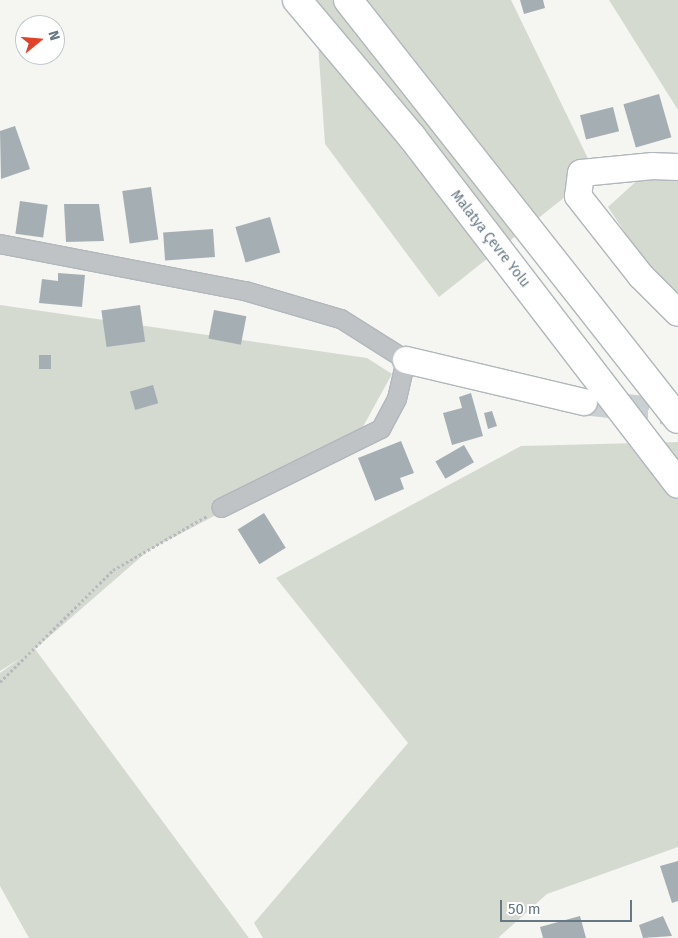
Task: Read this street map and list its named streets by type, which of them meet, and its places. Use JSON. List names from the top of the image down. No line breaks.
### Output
{"streets":{"highway":["Malatya Çevre Yolu"]},"scale_bar":"50 m","north":"right"}
